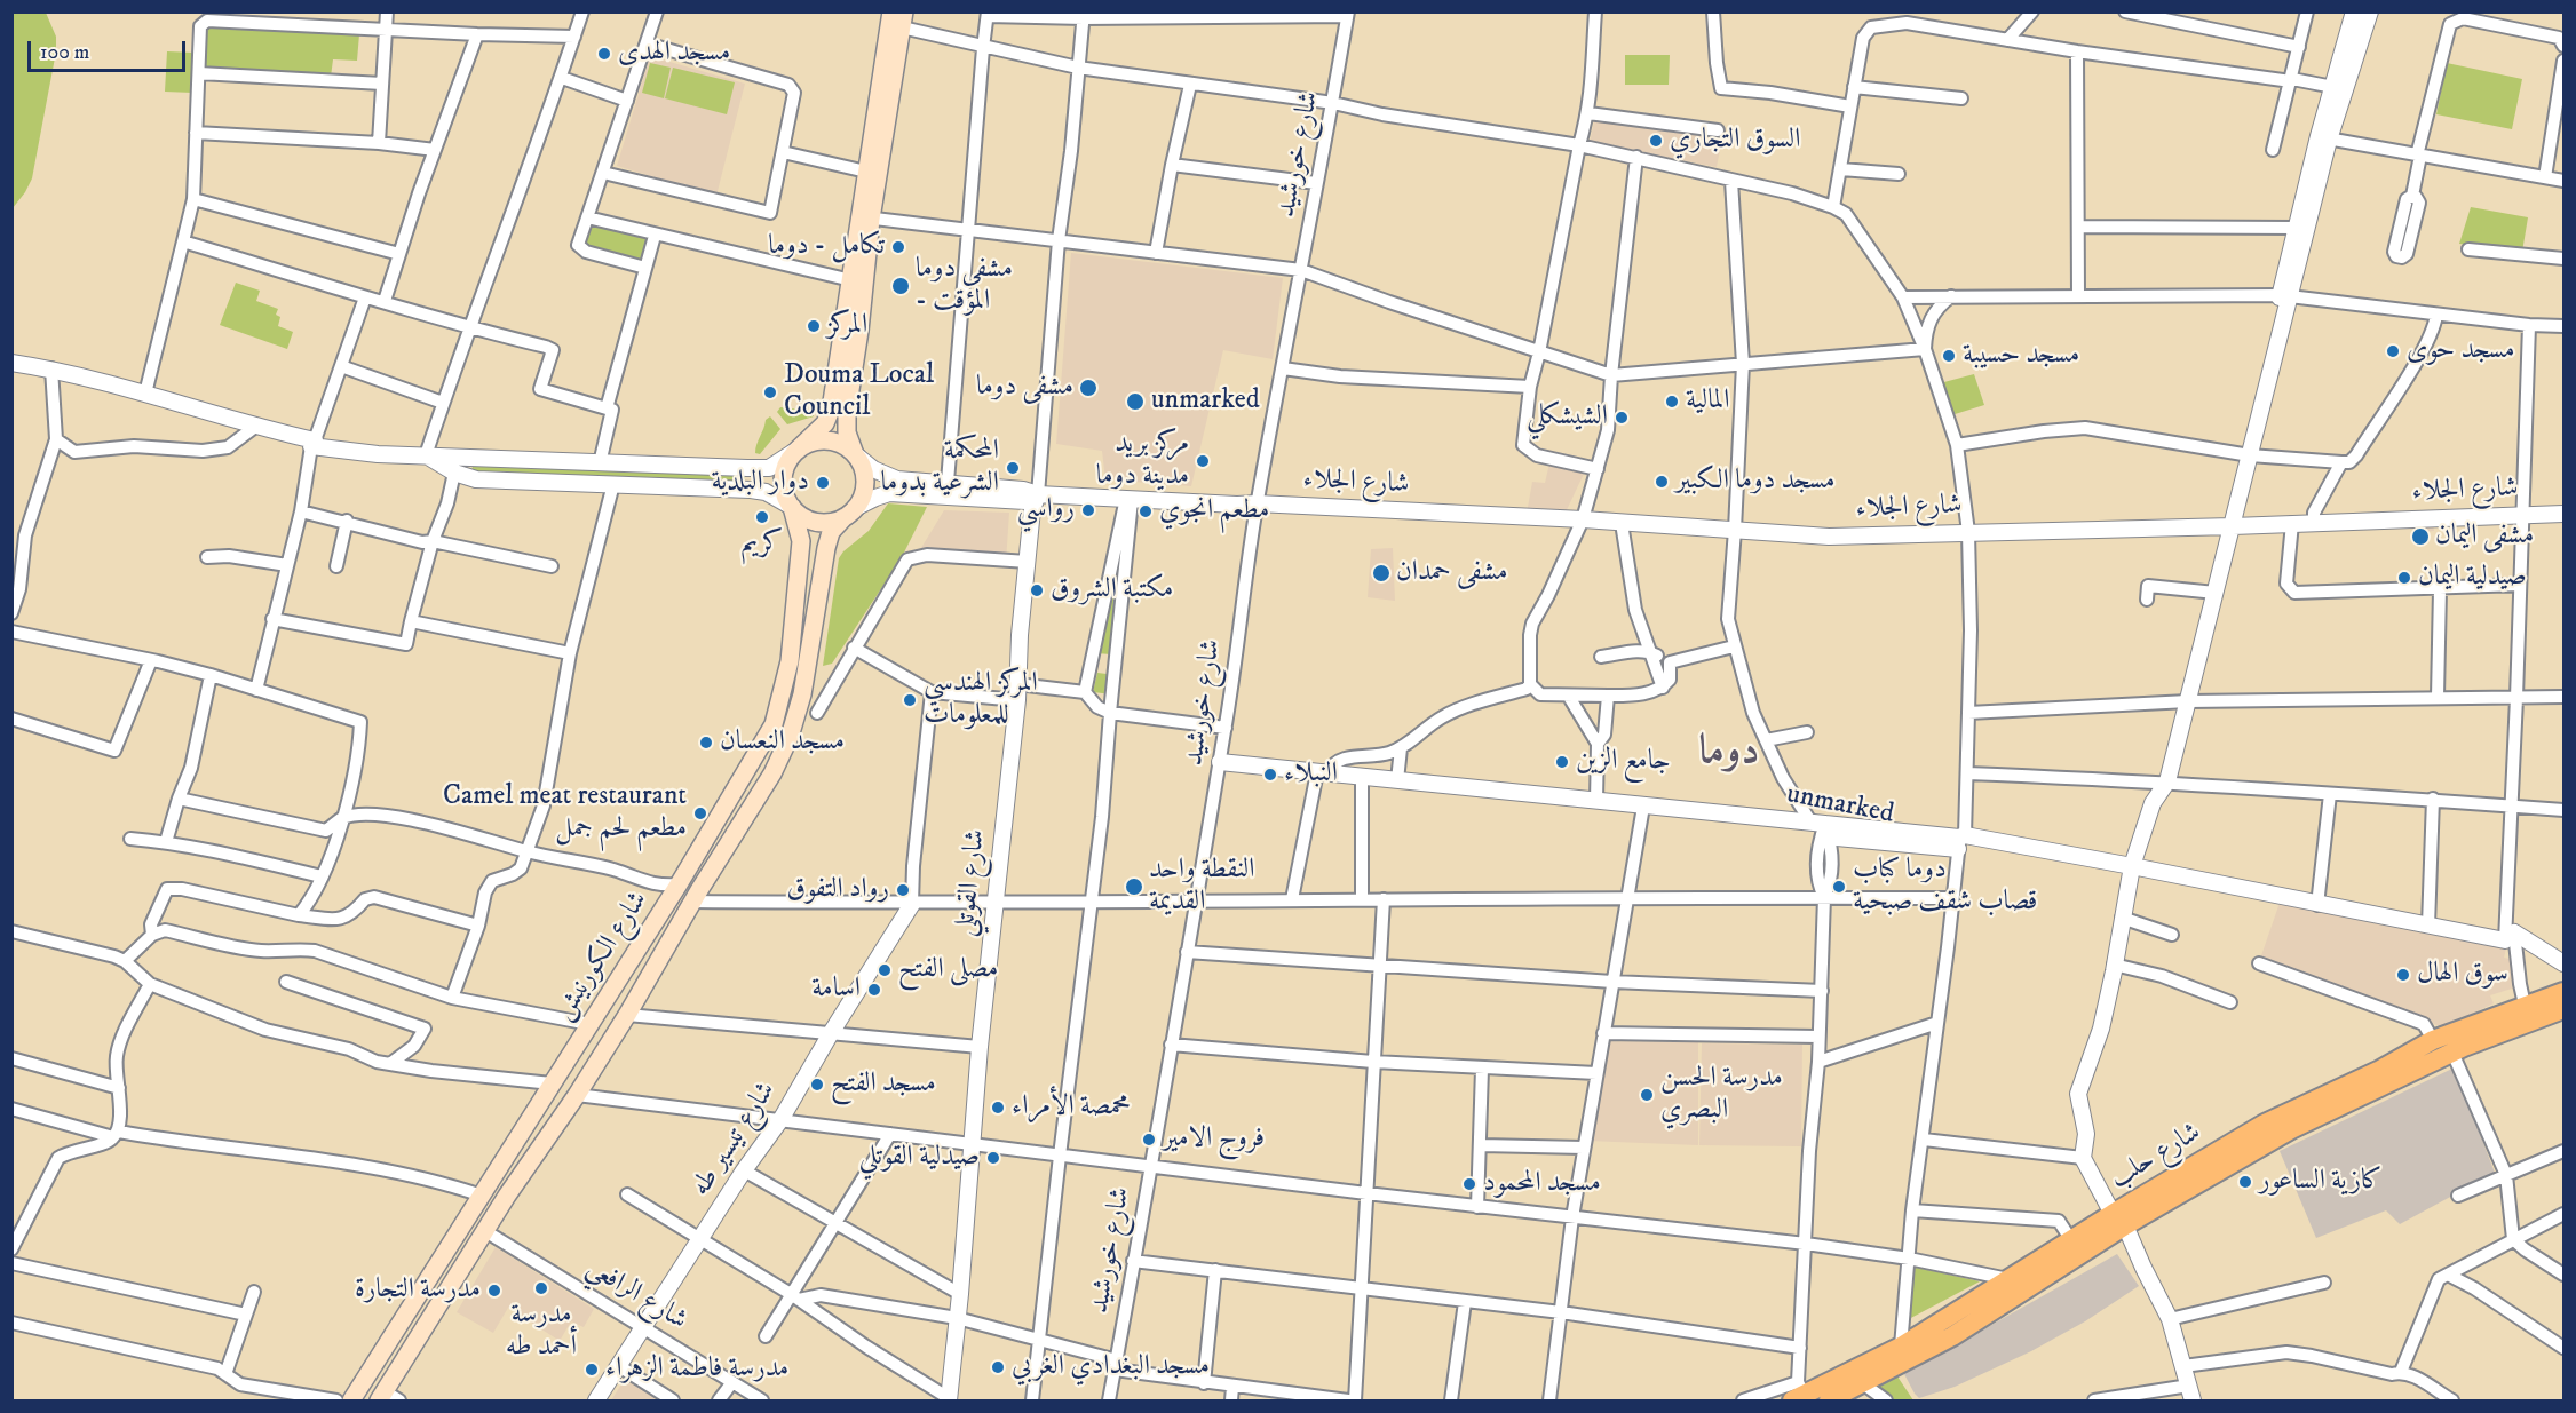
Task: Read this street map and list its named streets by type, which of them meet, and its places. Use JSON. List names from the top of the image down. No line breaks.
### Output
{"streets":{"main road":["شارع الكورنيش","شارع حلب"],"street":["شارع خورشيد","شارع الجلاء","unmarked","شارع القوتلي","شارع تيسير طه","شارع الرافعي"]},"crossings":[["شارع خورشيد","شارع الجلاء"],["شارع خورشيد","unmarked"],["شارع الجلاء","شارع القوتلي"],["شارع الكورنيش","شارع الرافعي"],["شارع تيسير طه","شارع الرافعي"]],"districts":["دوما"],"places":["مسجد الهدى","السوق التجاري","تكامل - دوما","مشفى دوما - المؤقت","المركز","مسجد حوى","مسجد حسيبة","مشفى دوما","Douma Local Council","unmarked","المالية","الشيشكلي","مركز بريد مدينة دوما","المحكمة الشرعية بدوما","مسجد دوما الكبير","دوار البلدية","رواسي","مطعم انجوي","كريم","مشفى اليمان","مشفى حمدان","صيدلية اليمان","مكتبة الشروق","المركز الهندسي للمعلومات","مسجد النعسان","جامع الزين","النبلاء","Camel meat restaurant مطعم لحم جمل","النقطة واحد القديمة","دوما كباب قصاب شقف صبحية","رواد التفوق","مصلى الفتح","سوق الهال","اسامة","مسجد الفتح","مدرسة الحسن البصري","محمصة الأمراء","فروج الامير","صيدلية القوتلي","كازية الساعور","مسجد المحمود","مدرسة أحمد طه","مدرسة التجارة","مسجد البغدادي الغربي","مدرسة فاطمة الزهراء"],"scale_bar":"100 m"}
